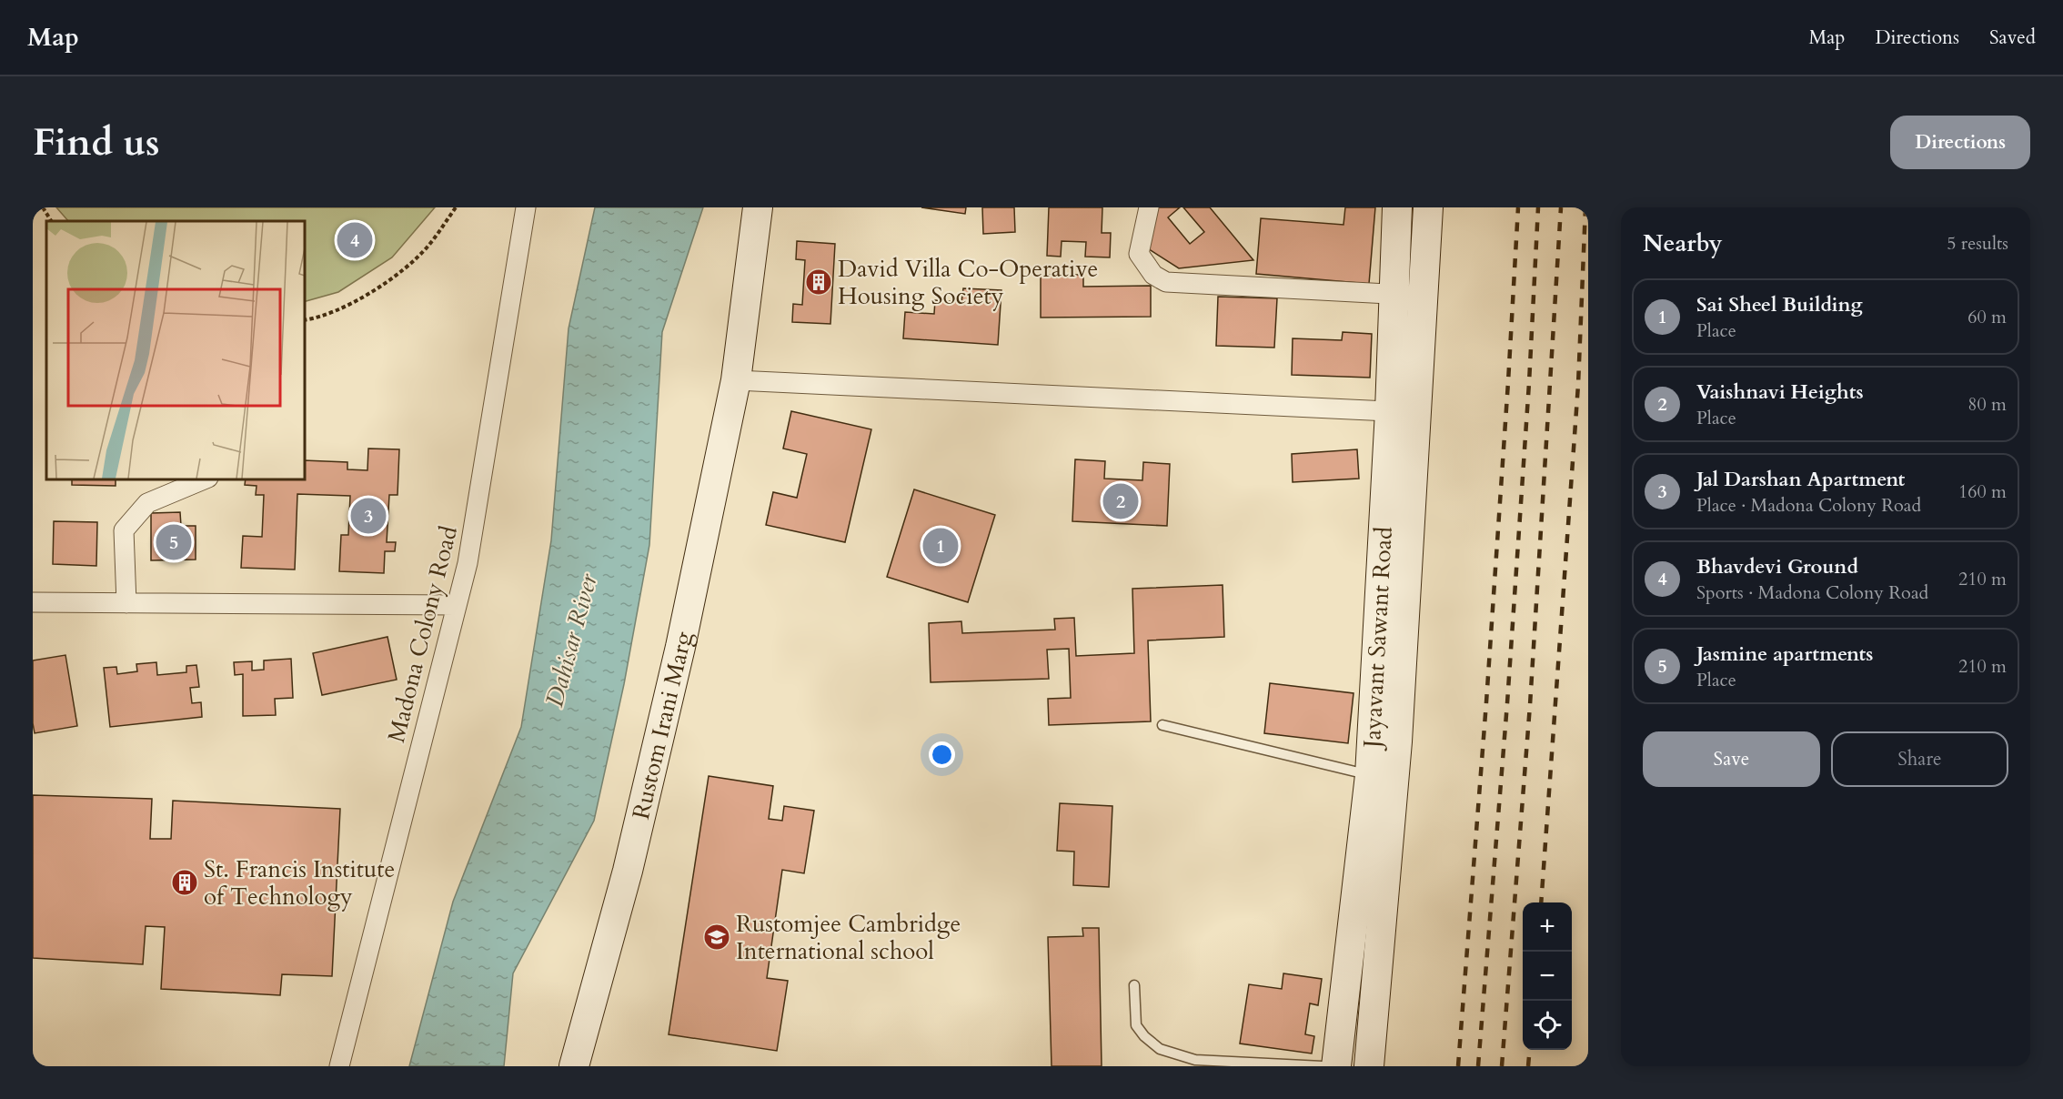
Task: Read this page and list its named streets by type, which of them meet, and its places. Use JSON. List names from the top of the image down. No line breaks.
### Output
{"streets":{"street":["Madona Colony Road","Jayavant Sawant Road","Rustom Irani Marg"]},"water":["Dahisar River"],"places":{"building":["David Villa Co-Operative Housing Society","St. Francis Institute of Technology"],"school or university":["Rustomjee Cambridge International school"]},"page":{"header":"Map","nav":["Map","Directions","Saved"],"buttons":["Directions",["Save","Share"]],"title":"Find us","heading":["Nearby","5 results"],"pins":["4","2","3","5","1"],"list":[{"mark":"1","name":"Sai Sheel Building","note":"Place","value":"60 m"},{"mark":"2","name":"Vaishnavi Heights","note":"Place","value":"80 m"},{"mark":"3","name":"Jal Darshan Apartment","note":"Place · Madona Colony Road","value":"160 m"},{"mark":"4","name":"Bhavdevi Ground","note":"Sports · Madona Colony Road","value":"210 m"},{"mark":"5","name":"Jasmine apartments","note":"Place","value":"210 m"}],"map_buttons":["+","−"]}}
